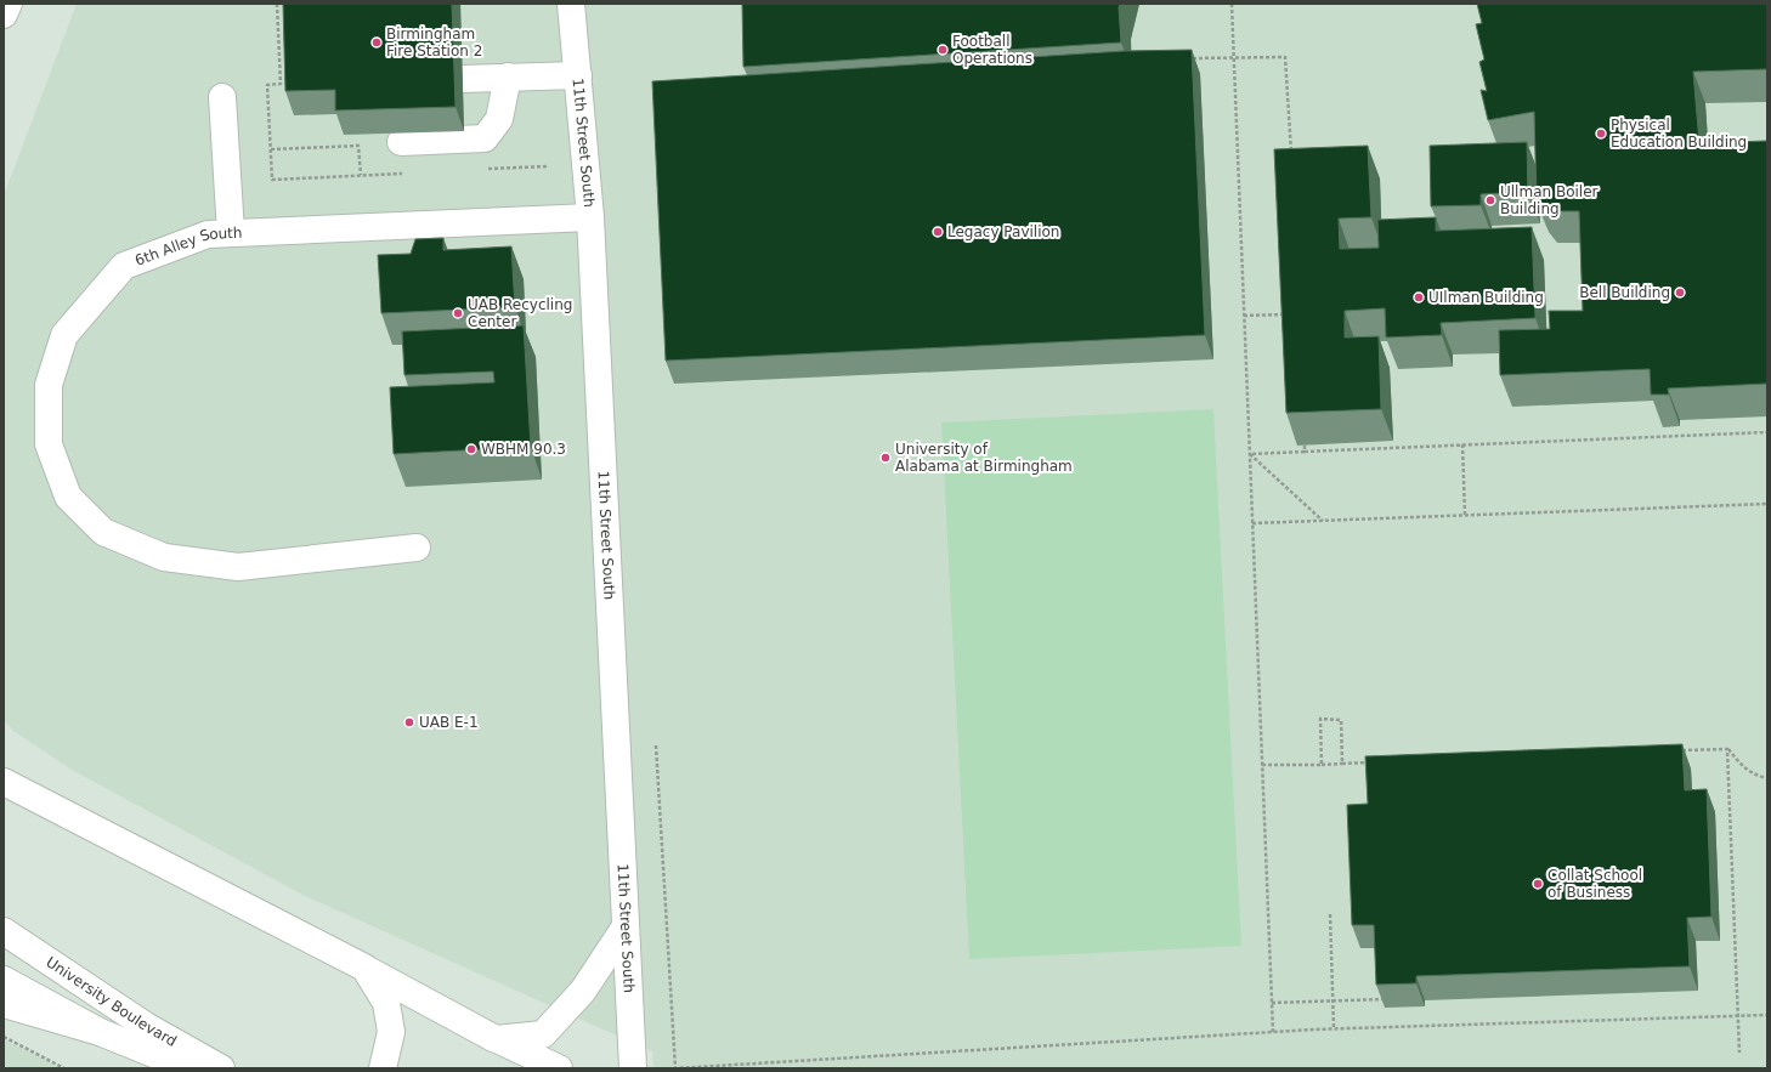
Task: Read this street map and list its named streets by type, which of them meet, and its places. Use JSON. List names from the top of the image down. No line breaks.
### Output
{"streets":{"main road":["11th Street South","6th Alley South","University Boulevard"]},"crossings":[["11th Street South","6th Alley South"]],"places":["Birmingham Fire Station 2","Football Operations","Physical Education Building","Ullman Boiler Building","Legacy Pavilion","Bell Building","UIlman Building","UAB Recycling Center","WBHM 90.3","University of Alabama at Birmingham","UAB E-1","Collat School of Business"]}
